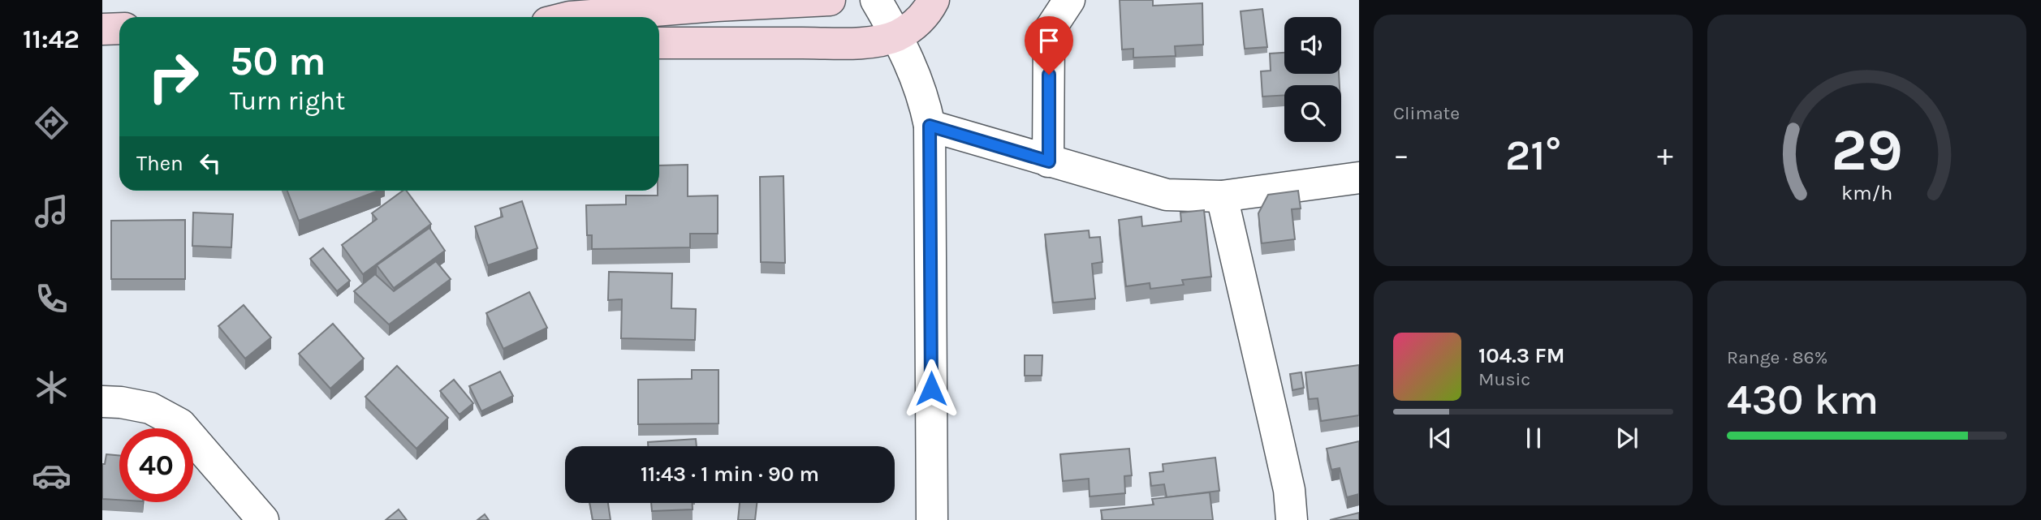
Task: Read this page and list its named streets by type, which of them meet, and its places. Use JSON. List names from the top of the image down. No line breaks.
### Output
{"page":{"tabs":"11:42","tile":["Climate",["Range · 86%","430 km"]],"turn":["50 m","Turn right"],"heat":["−","21°","+"],"then":"Then","song":["104.3 FM","Music"],"limit":"40","trip":"11:43 · 1 min · 90 m","gauge":["29","km/h"]}}
